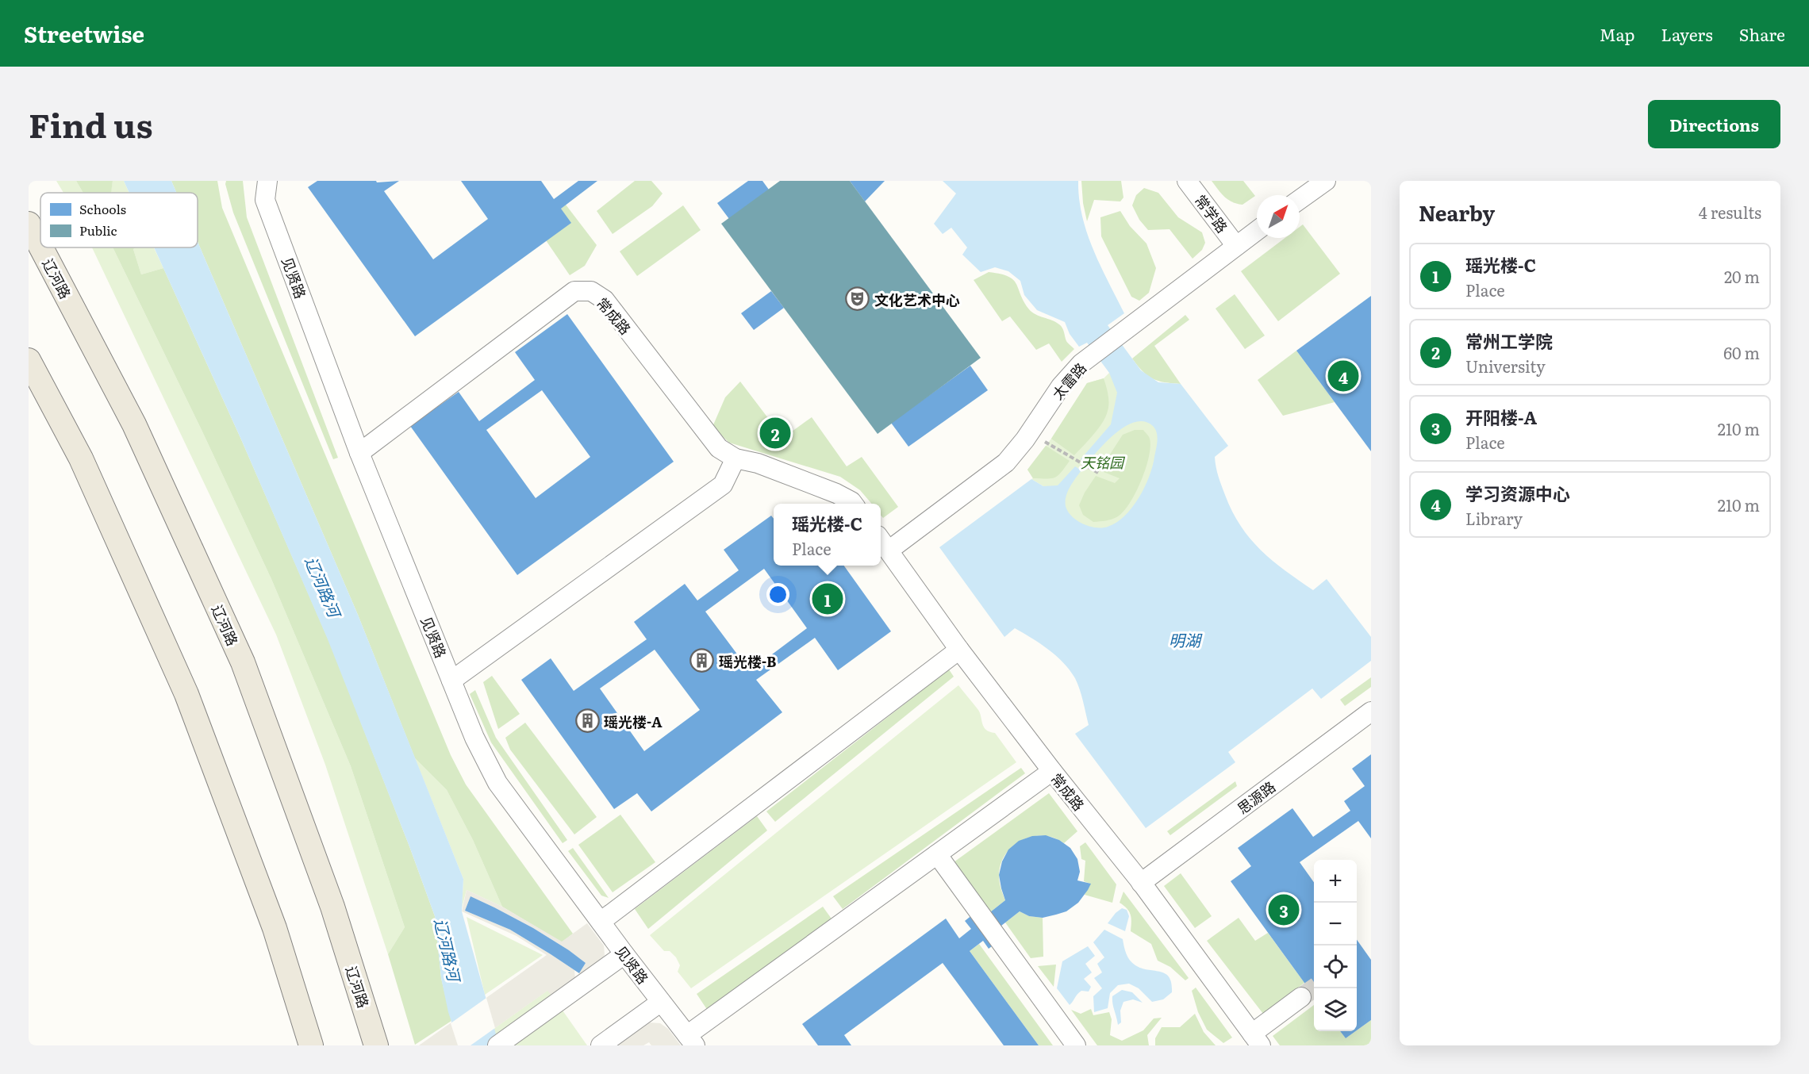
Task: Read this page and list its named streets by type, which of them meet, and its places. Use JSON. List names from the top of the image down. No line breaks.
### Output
{"streets":{"main road":["辽河路"],"lane":["常学路","见贤路","常成路","太雷路","思源路"]},"crossings":[["常学路","太雷路"],["见贤路","常成路"],["常成路","太雷路"],["常成路","思源路"]],"water":["辽河路河","明湖"],"parks":["天铭园"],"places":{"theatre":["文化艺术中心"],"building":["瑶光楼-B","瑶光楼-A"]},"legend":["Schools","Public"],"north":"top right","page":{"header":"Streetwise","nav":["Map","Layers","Share"],"title":"Find us","buttons":"Directions","heading":["Nearby","4 results"],"list":[{"mark":"1","name":"瑶光楼-C","note":"Place","value":"20 m"},{"mark":"2","name":"常州工学院","note":"University","value":"60 m"},{"mark":"3","name":"开阳楼-A","note":"Place","value":"210 m"},{"mark":"4","name":"学习资源中心","note":"Library","value":"210 m"}],"pins":["4","2","1","3"],"popup":["瑶光楼-C","Place"],"map_buttons":["+","−"]}}
